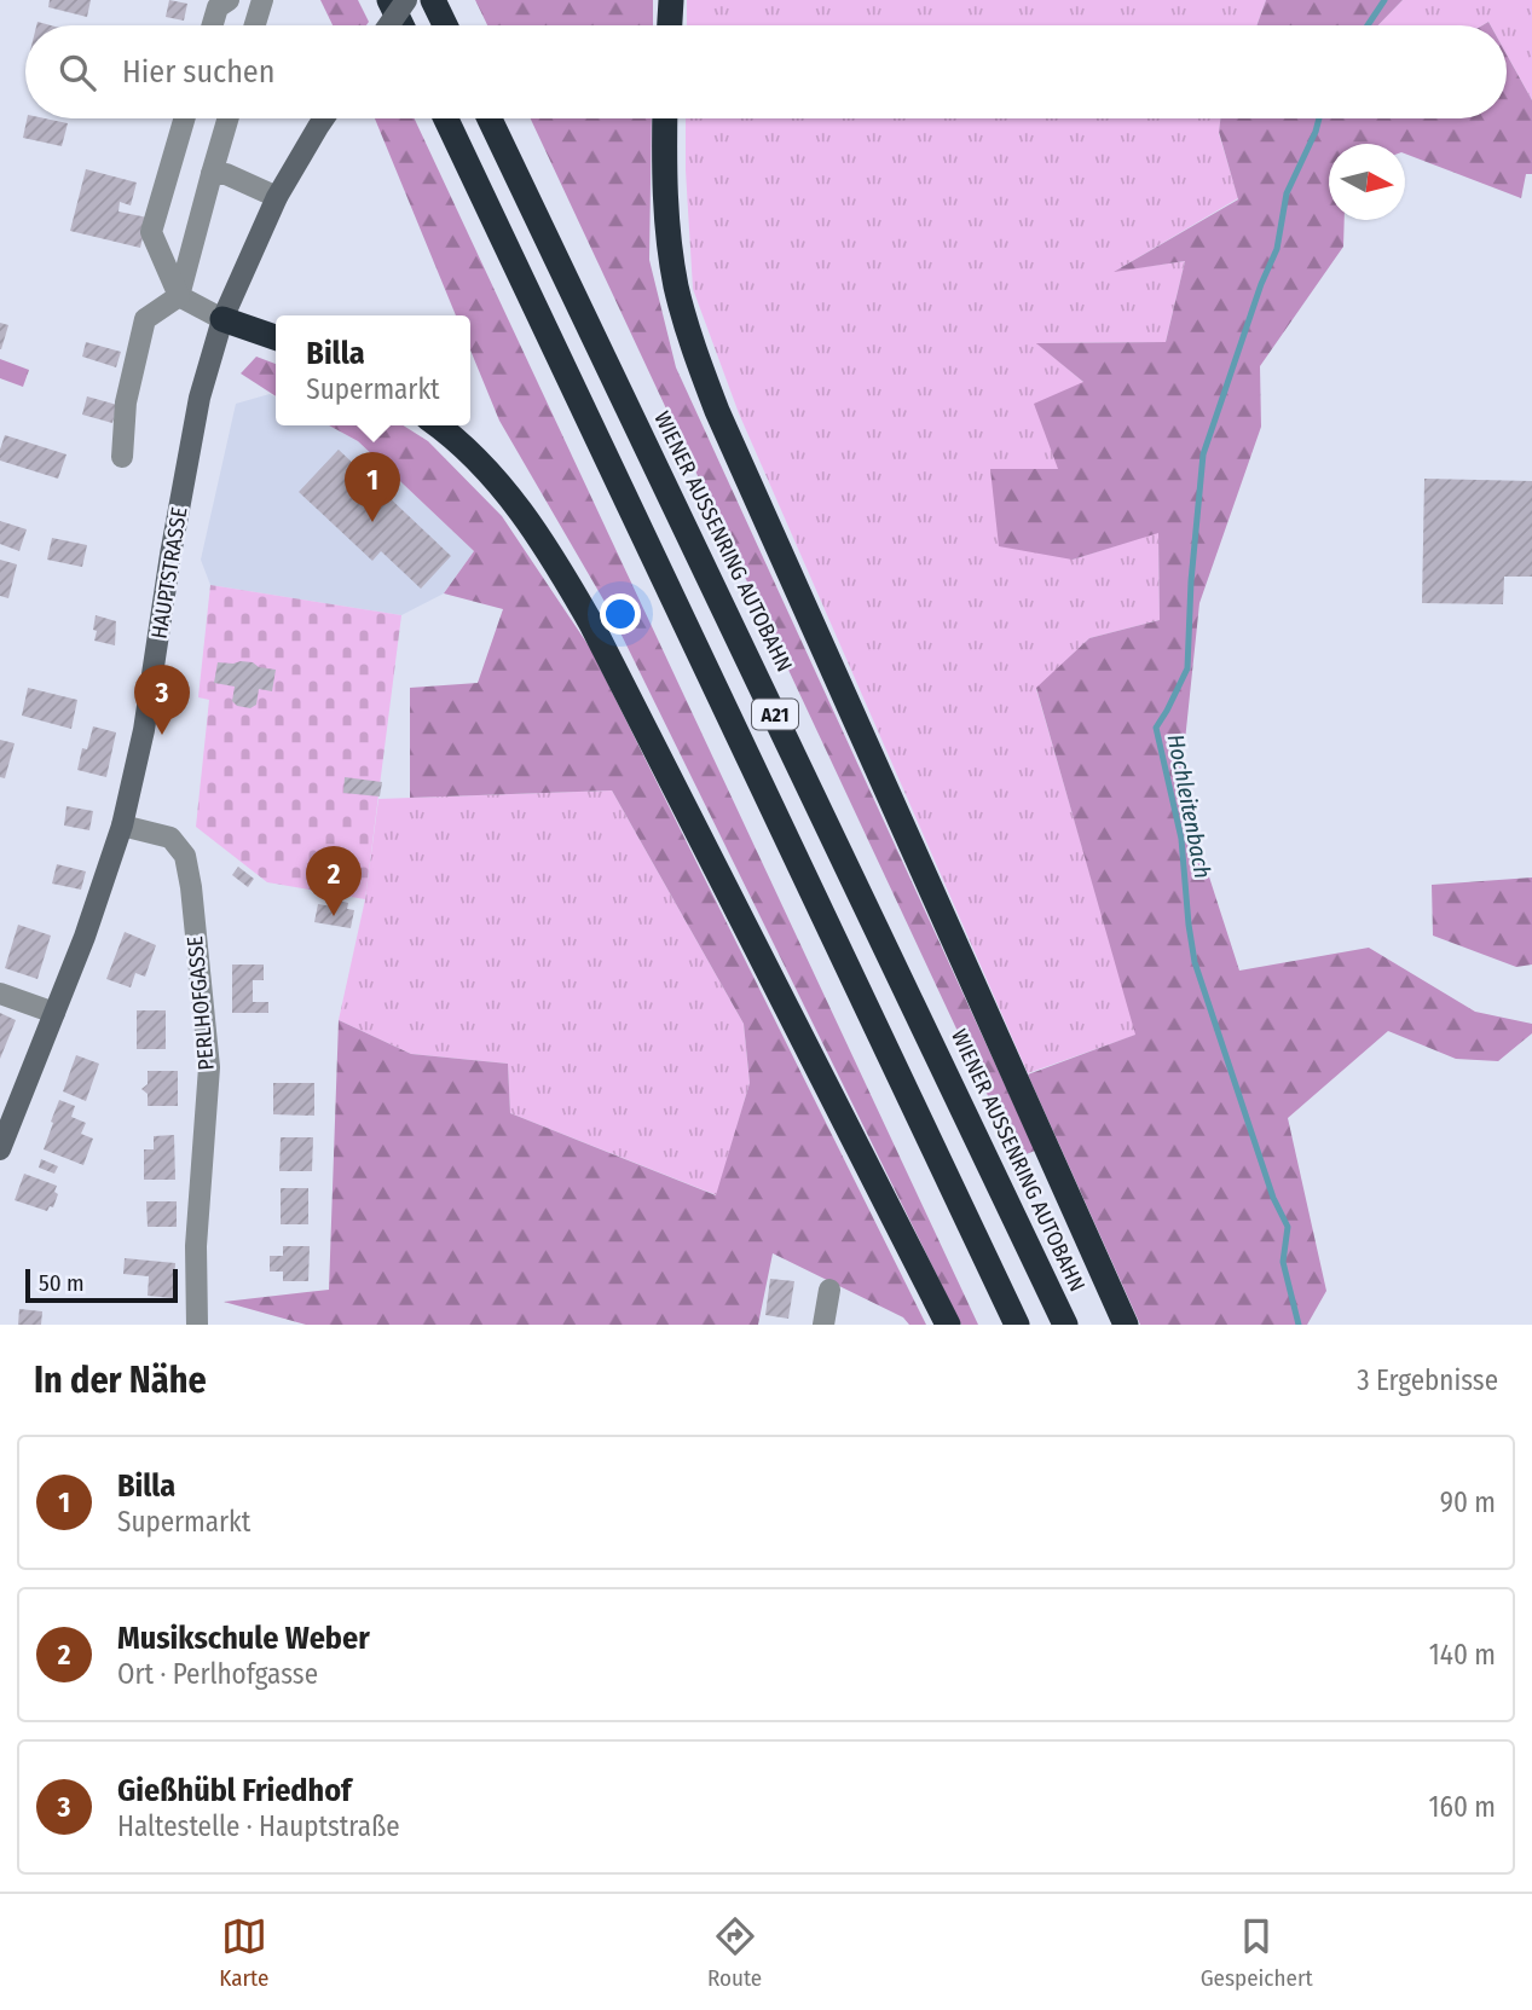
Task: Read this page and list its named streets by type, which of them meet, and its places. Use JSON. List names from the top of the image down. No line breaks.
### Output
{"streets":{"highway":["WIENER AUSSENRING AUTOBAHN","A21"],"main road":["HAUPTSTRASSE"],"street":["PERLHOFGASSE"]},"crossings":[["HAUPTSTRASSE","PERLHOFGASSE"]],"water":["Hochleitenbach"],"scale_bar":"50 m","north":"right","page":{"search":"Hier suchen","popup":["Billa","Supermarkt"],"pins":["1","3","2"],"scale":"50 m","heading":["In der Nähe","3 Ergebnisse"],"list":[{"mark":"1","name":"Billa","note":"Supermarkt","value":"90 m"},{"mark":"2","name":"Musikschule Weber","note":"Ort · Perlhofgasse","value":"140 m"},{"mark":"3","name":"Gießhübl Friedhof","note":"Haltestelle · Hauptstraße","value":"160 m"}],"nav":["Karte","Route","Gespeichert"]}}
